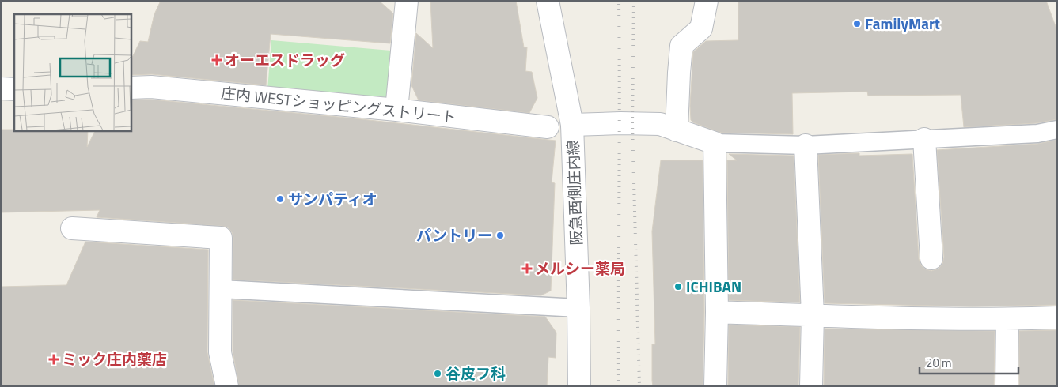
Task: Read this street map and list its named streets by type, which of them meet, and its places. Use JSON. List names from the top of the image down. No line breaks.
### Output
{"streets":{"street":["庄内 WESTショッピングストリート","阪急西側庄内線"]},"places":{"other":["FamilyMart","サンパティオ","パントリー","ICHIBAN","谷皮フ科"],"health":["オーエスドラッグ","メルシー薬局","ミック庄内薬店"]},"scale_bar":"20 m"}
